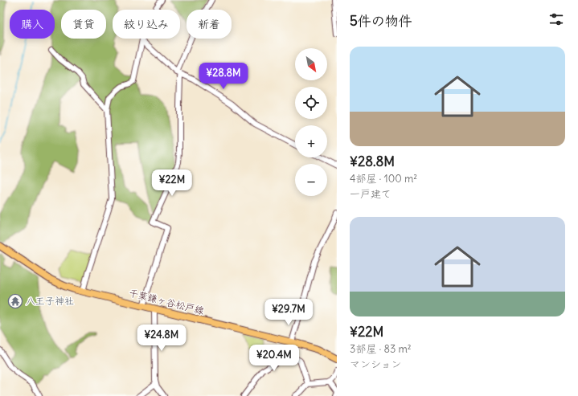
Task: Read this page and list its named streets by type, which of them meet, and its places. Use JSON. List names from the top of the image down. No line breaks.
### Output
{"streets":{"main road":["千葉鎌ヶ谷松戸線"]},"places":{"temple":["八王子神社"]},"north":"bottom right","page":{"heading":"5件の物件","chip":["購入","賃貸","絞り込み","新着"],"list":[{"name":"¥28.8M","note":"4部屋 · 100 m² · 一戸建て"},{"name":"¥22M","note":"3部屋 · 83 m² · マンション"}],"map_buttons":["+","−"],"price":["¥28.8M","¥22M","¥29.7M","¥24.8M","¥20.4M"]}}
